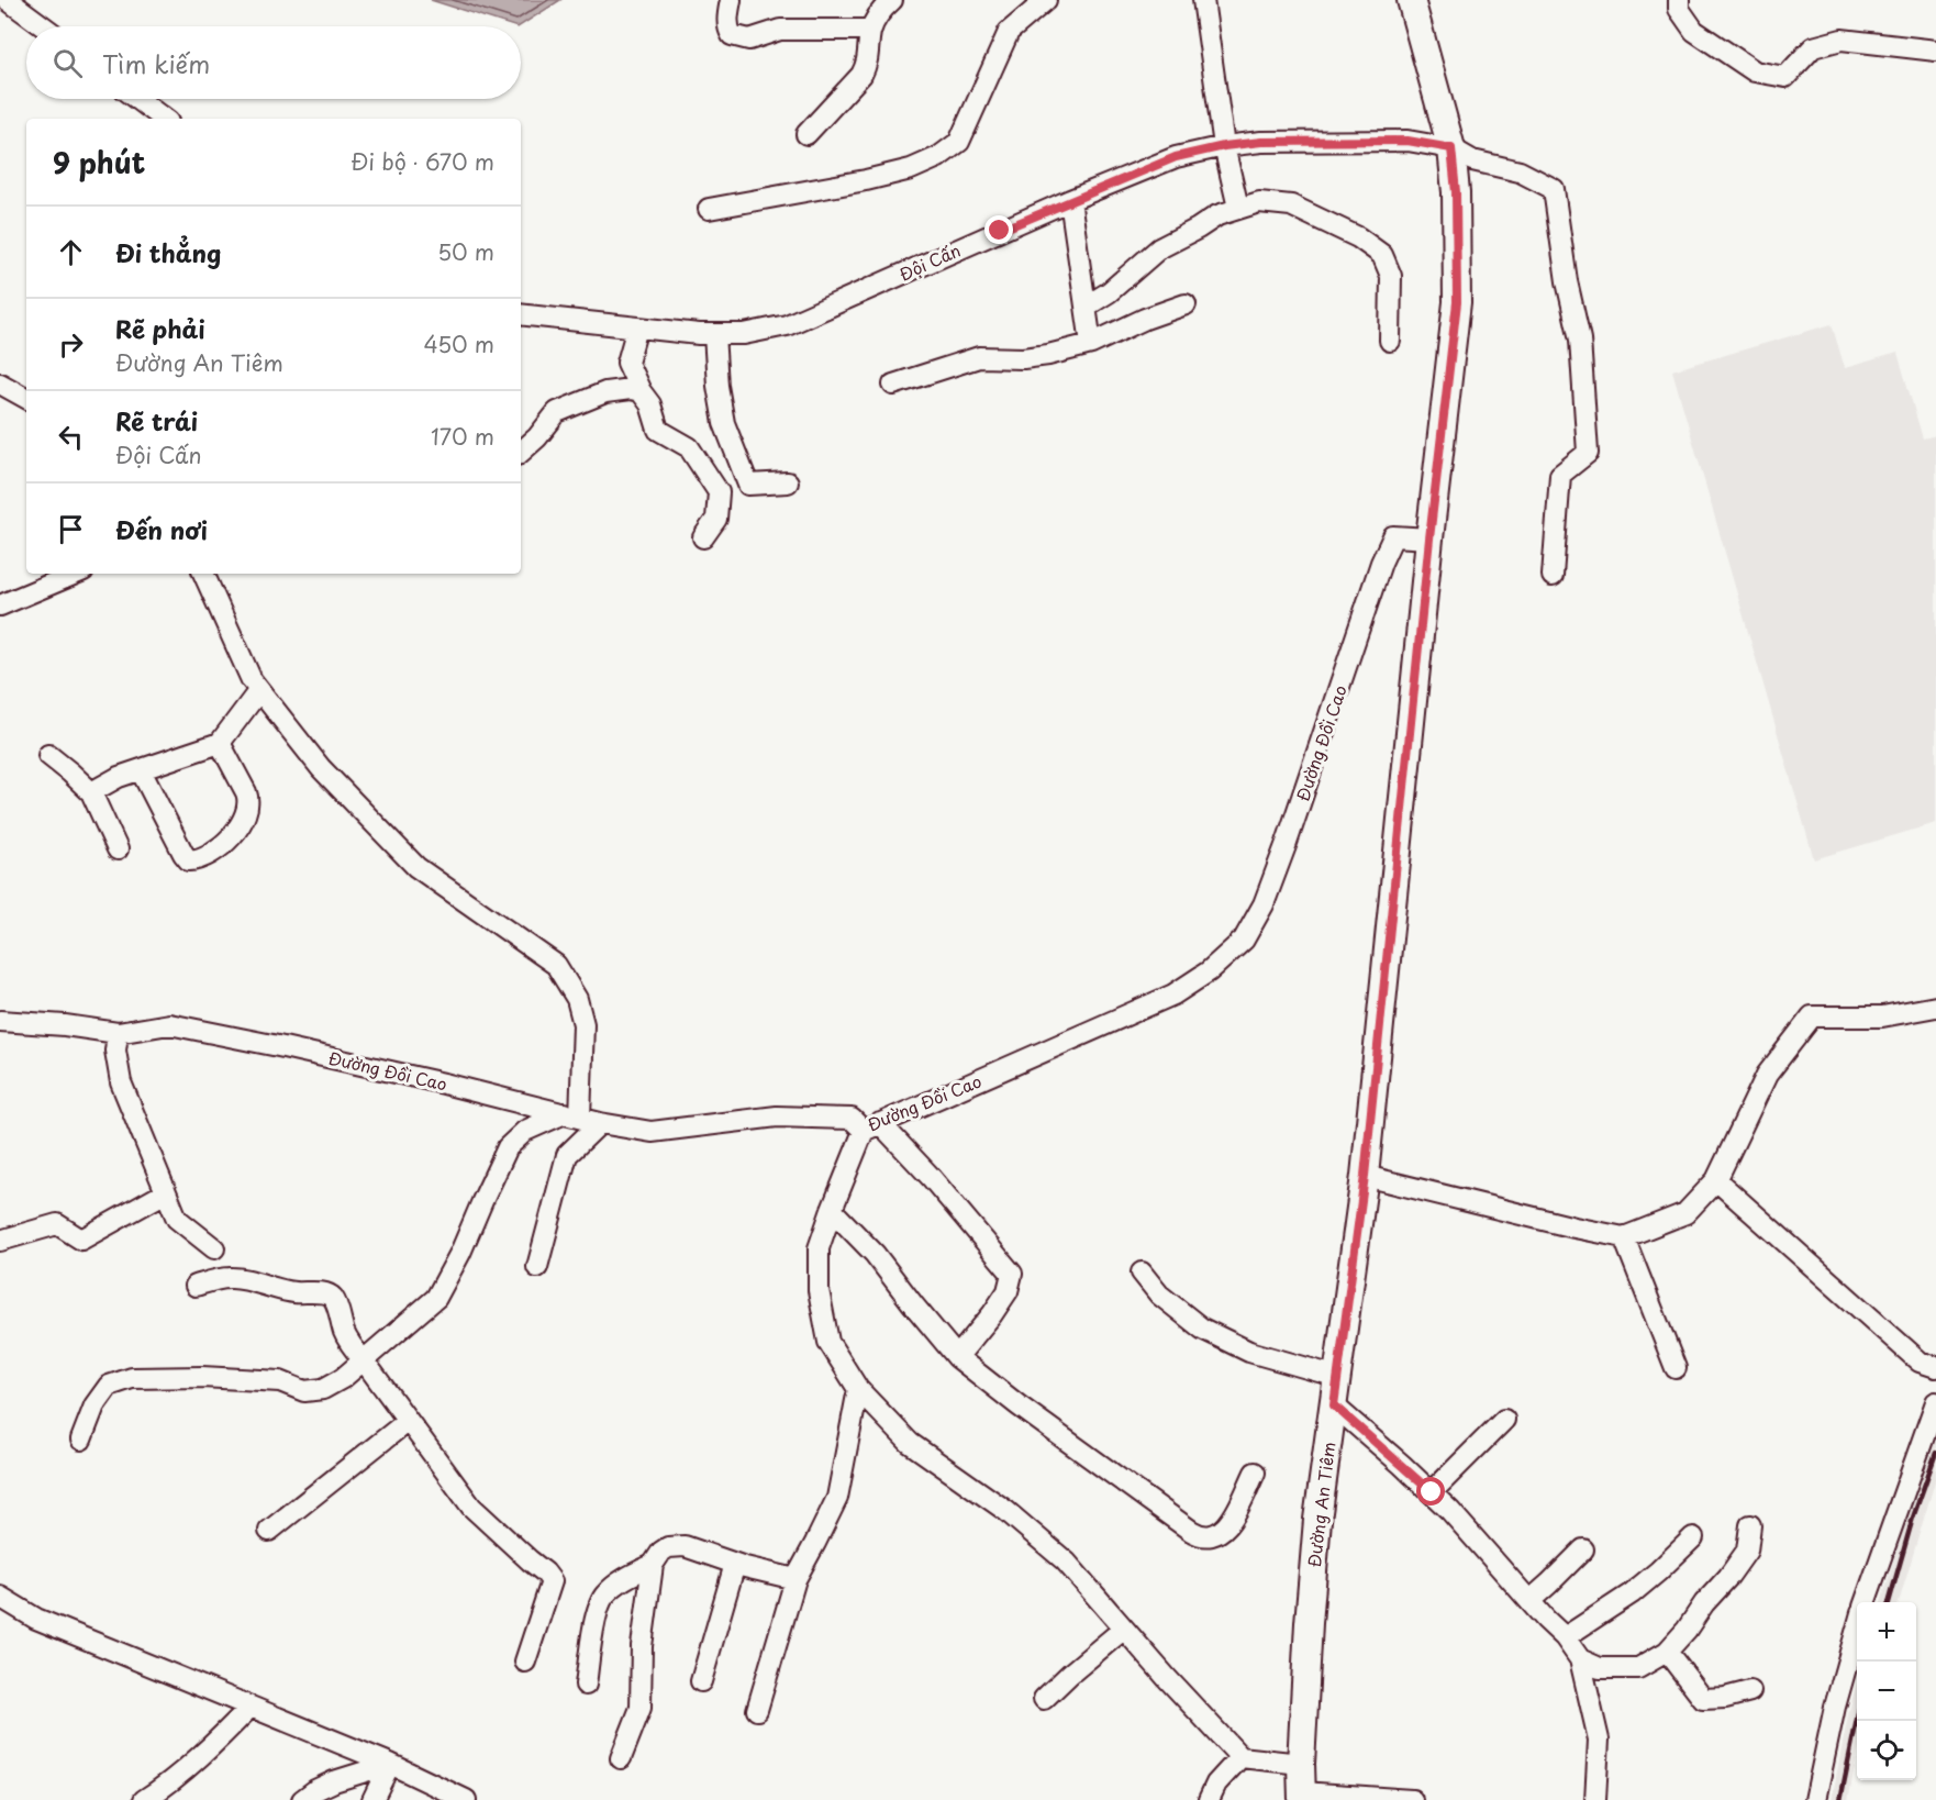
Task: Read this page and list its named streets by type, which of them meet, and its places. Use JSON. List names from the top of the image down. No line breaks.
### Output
{"streets":{"main road":["Đường An Tiêm"],"street":["Đội Cấn","Đường Đồi Cao"]},"crossings":[["Đội Cấn","Đường An Tiêm"],["Đường Đồi Cao","Đường An Tiêm"]],"page":{"search":"Tìm kiếm","heading":["9 phút","Đi bộ · 670 m"],"list":[["Đi thẳng","50 m"],["Rẽ phải","Đường An Tiêm","450 m"],["Rẽ trái","Đội Cấn","170 m"],"Đến nơi"],"map_buttons":["+","−"]}}
